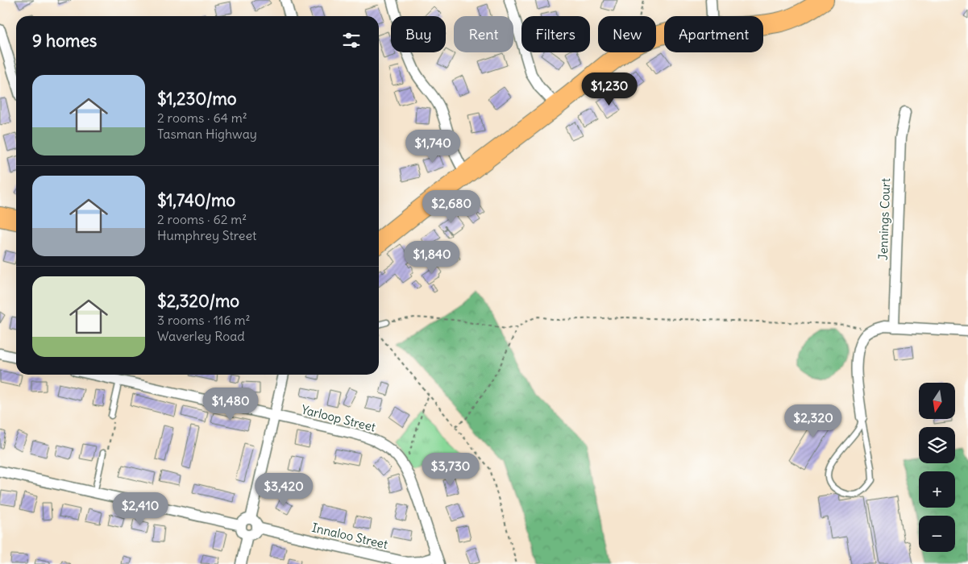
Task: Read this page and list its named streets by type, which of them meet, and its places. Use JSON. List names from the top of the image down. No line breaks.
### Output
{"streets":{"street":["Jennings Court","Yarloop Street","Innaloo Street"]},"crossings":[["Yarloop Street","Innaloo Street"]],"north":"bottom","page":{"chip":["Buy","Rent","Filters","New","Apartment"],"heading":"9 homes","list":[{"name":"$1,230/mo","note":"2 rooms · 64 m² · Tasman Highway"},{"name":"$1,740/mo","note":"2 rooms · 62 m² · Humphrey Street"},{"name":"$2,320/mo","note":"3 rooms · 116 m² · Waverley Road"}],"price":["$1,230","$1,740","$2,680","$1,840","$1,480","$2,320","$3,730","$3,420","$2,410"],"map_buttons":["+","−"]}}
